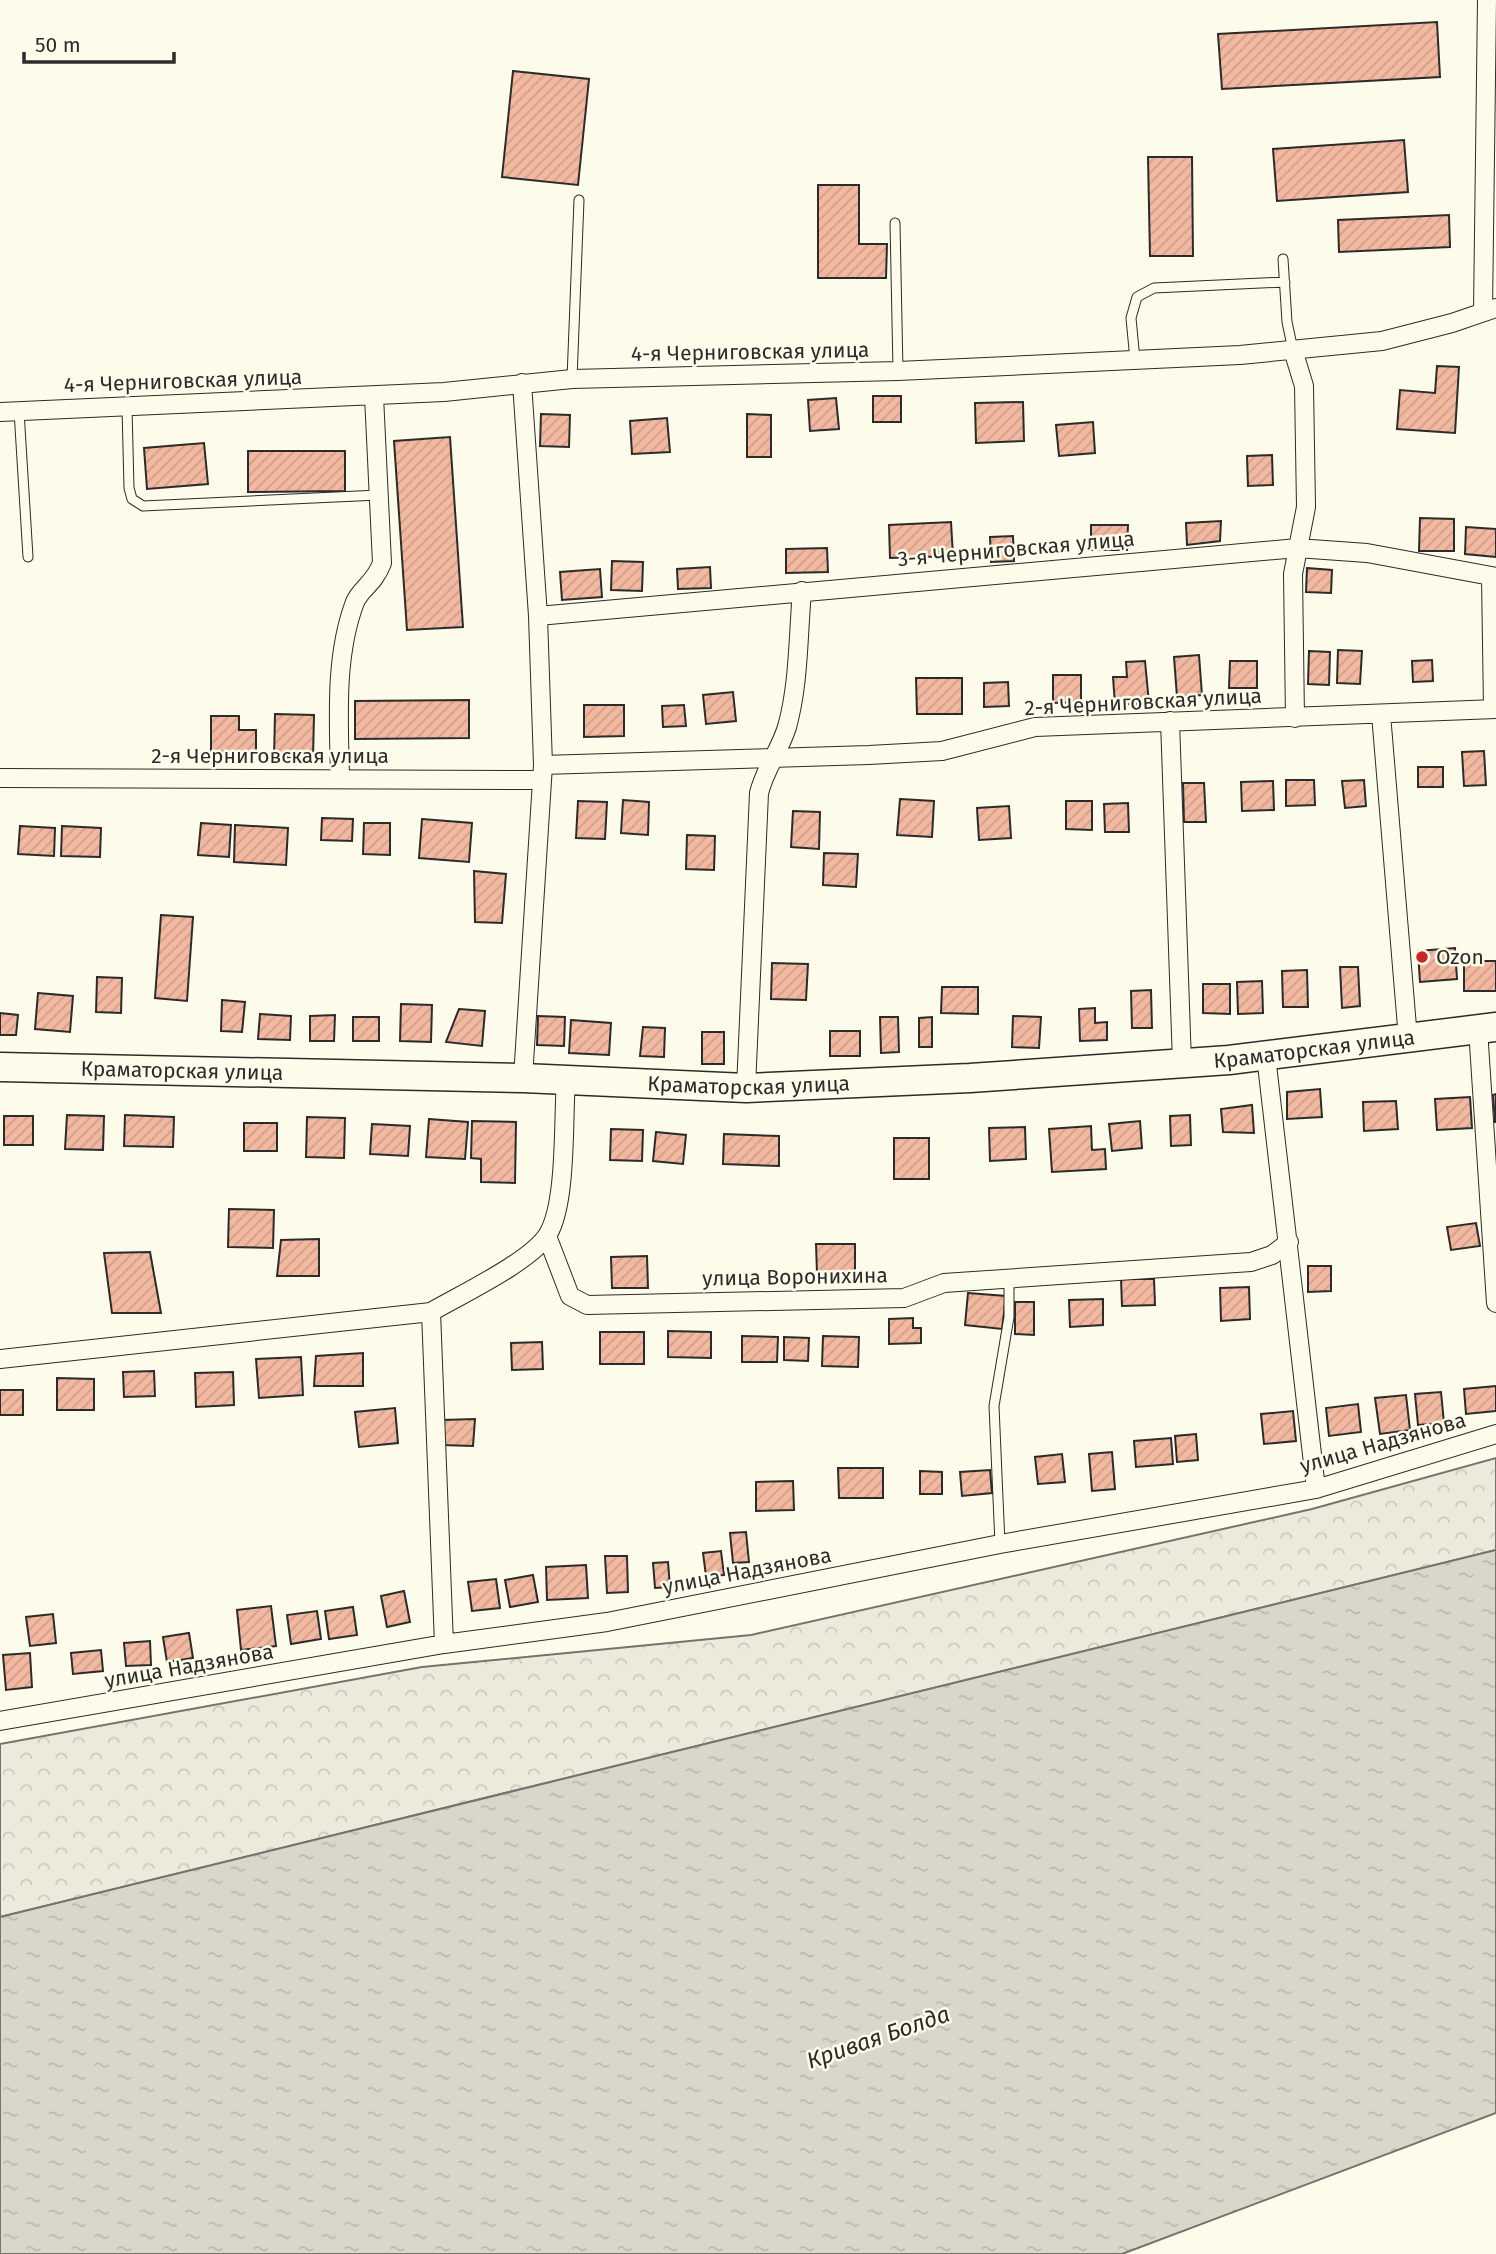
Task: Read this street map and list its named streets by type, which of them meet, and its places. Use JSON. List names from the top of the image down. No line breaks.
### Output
{"streets":{"main road":["Краматорская улица"],"street":["4-я Черниговская улица","3-я Черниговская улица","2-я Черниговская улица","улица Воронихина","улица Надзянова"]},"water":["Кривая Болда"],"places":["Ozon"],"scale_bar":"50 m"}
